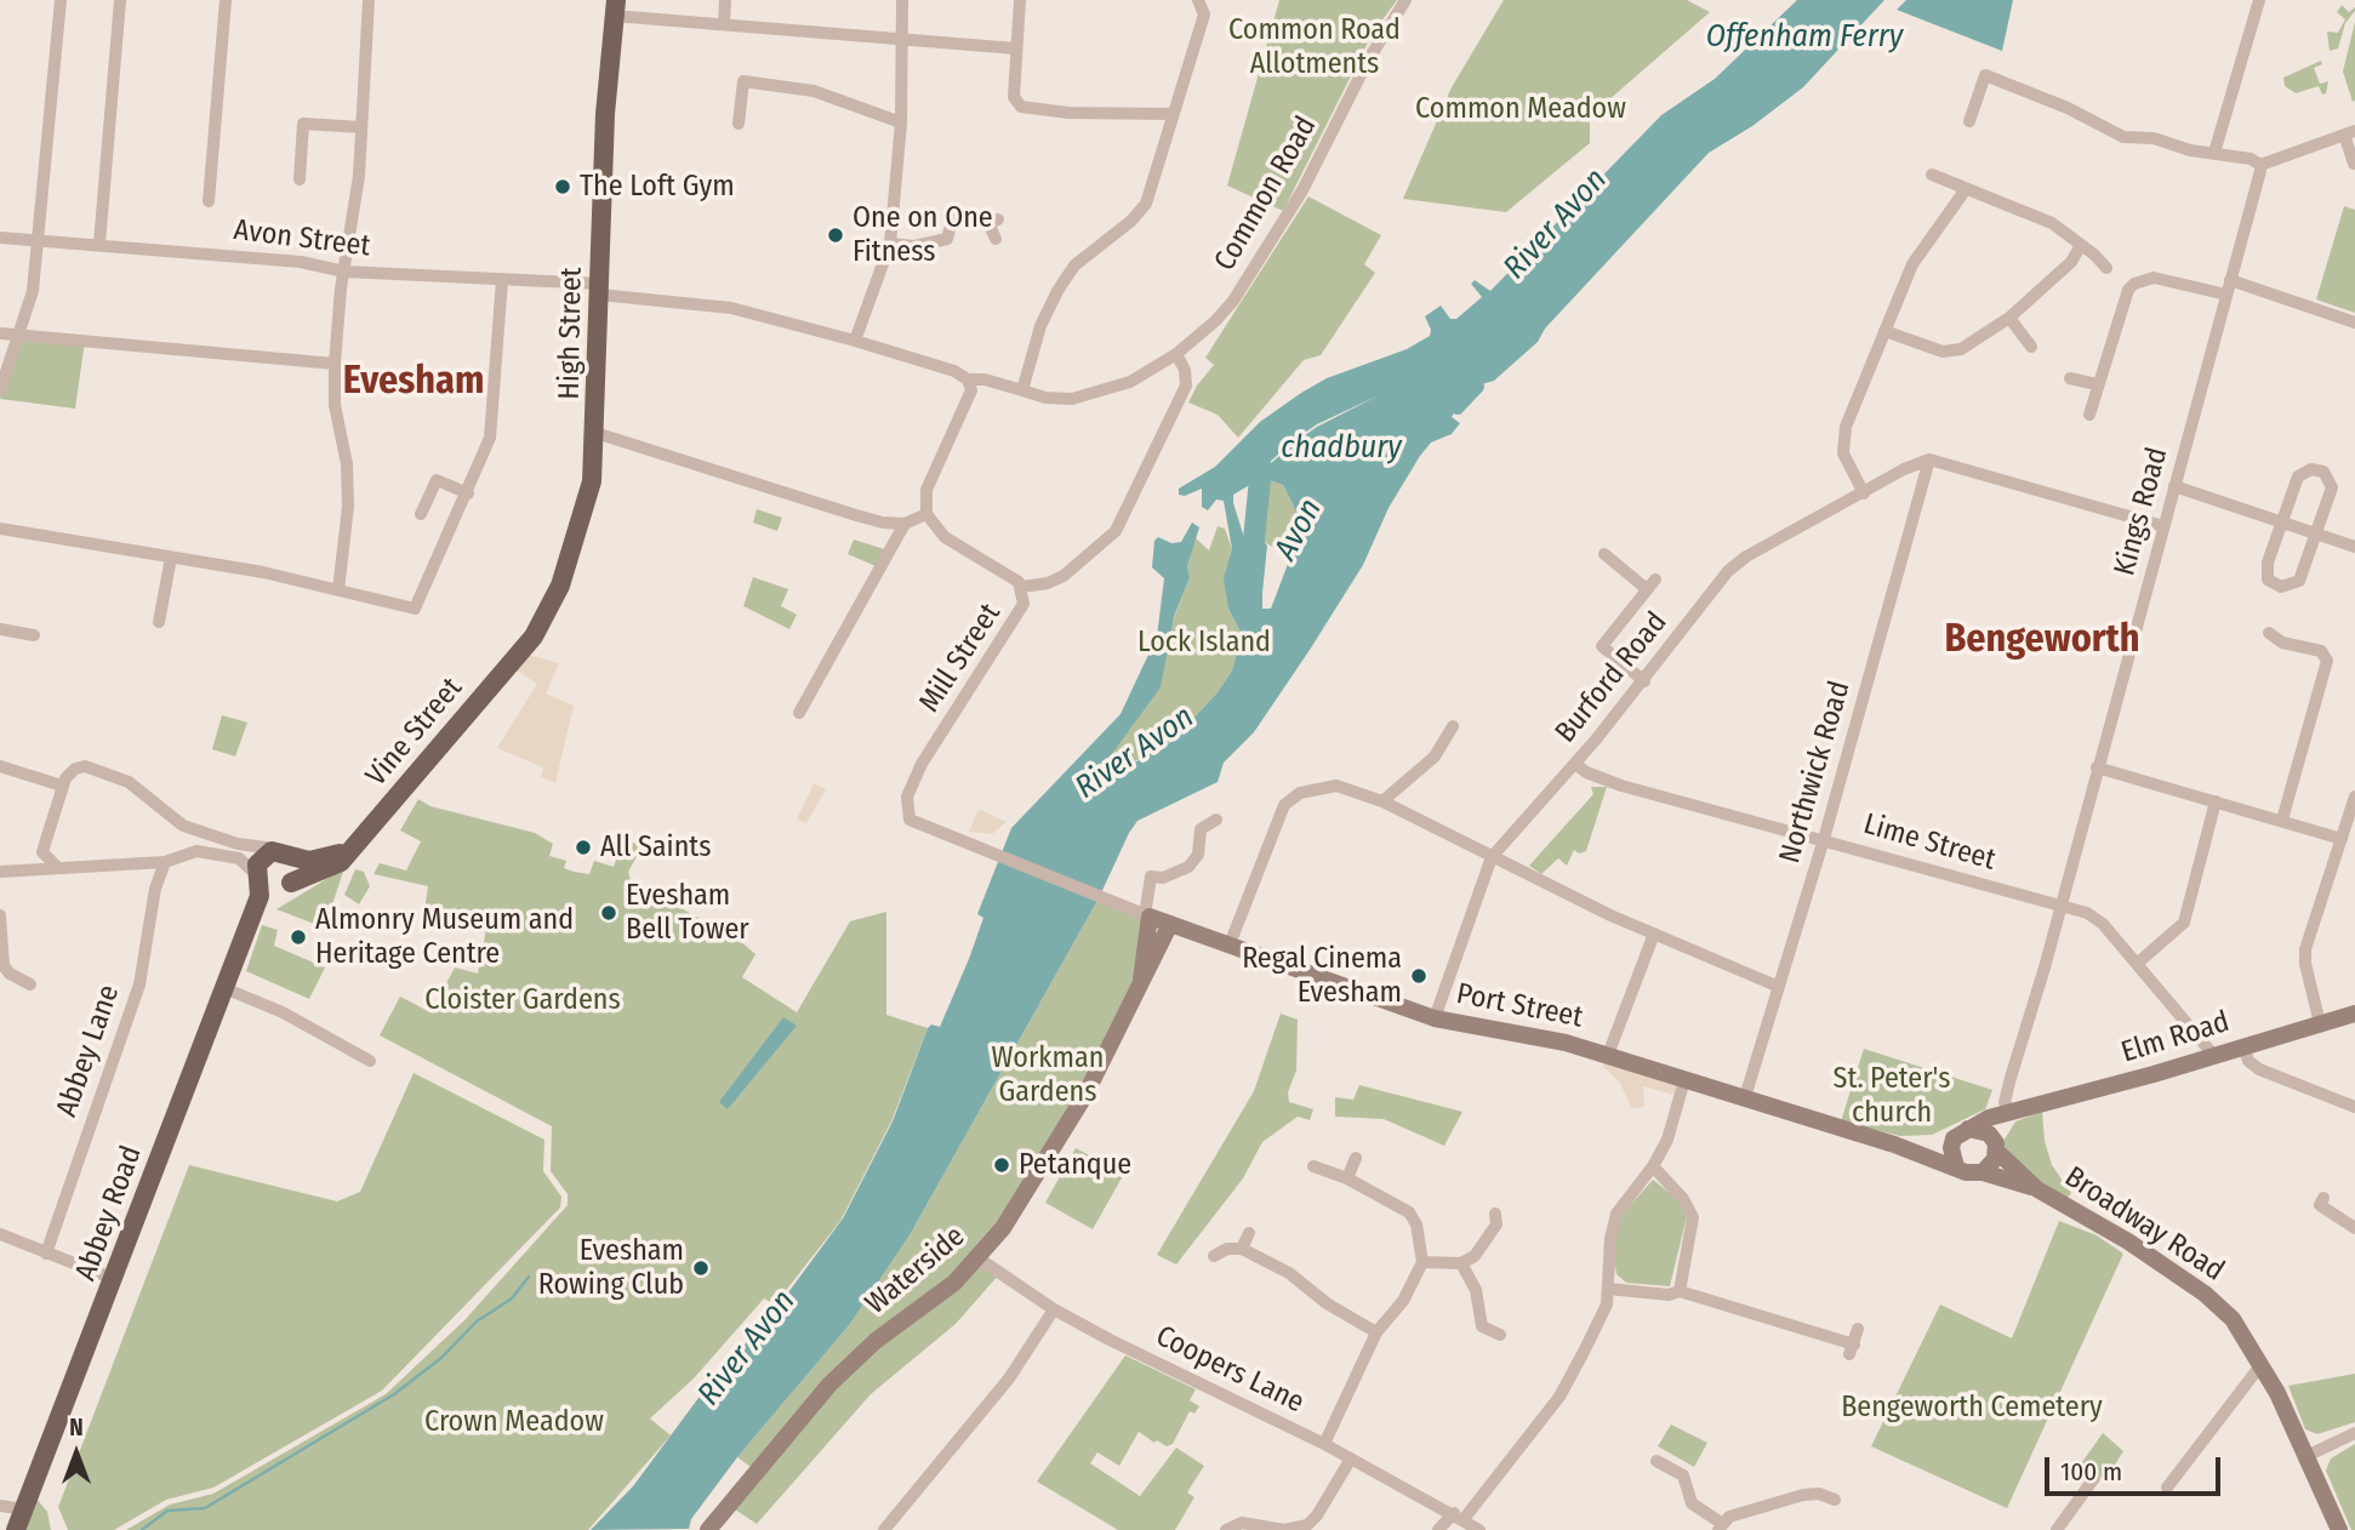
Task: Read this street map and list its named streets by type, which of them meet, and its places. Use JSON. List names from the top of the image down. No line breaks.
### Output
{"streets":{"main road":["High Street","Vine Street","Port Street","Elm Road","Abbey Road","Broadway Road","Waterside"],"street":["Common Road","Avon Street","Kings Road","Mill Street","Burford Road","Northwick Road","Lime Street","Abbey Lane","Coopers Lane"]},"crossings":[["Common Road","Avon Street"],["Avon Street","High Street"],["High Street","Vine Street"],["Kings Road","Lime Street"],["Kings Road","Elm Road"],["Mill Street","Port Street"],["Burford Road","Northwick Road"],["Burford Road","Lime Street"],["Burford Road","Port Street"],["Vine Street","Abbey Road"],["Northwick Road","Lime Street"],["Northwick Road","Port Street"],["Lime Street","Elm Road"],["Port Street","Elm Road"],["Port Street","Broadway Road"],["Port Street","Waterside"],["Elm Road","Broadway Road"],["Waterside","Coopers Lane"]],"districts":["Evesham","Bengeworth"],"water":["Offenham Ferry","River Avon","chadbury","Avon"],"parks":["Common Road Allotments","Common Meadow","Lock Island","Cloister Gardens","Workman Gardens","St. Peter's church","Bengeworth Cemetery","Crown Meadow"],"places":["The Loft Gym","One on One Fitness","All Saints","Evesham Bell Tower","Almonry Museum and Heritage Centre","Regal Cinema Evesham","Petanque","Evesham Rowing Club"],"scale_bar":"100 m","north":"top"}
